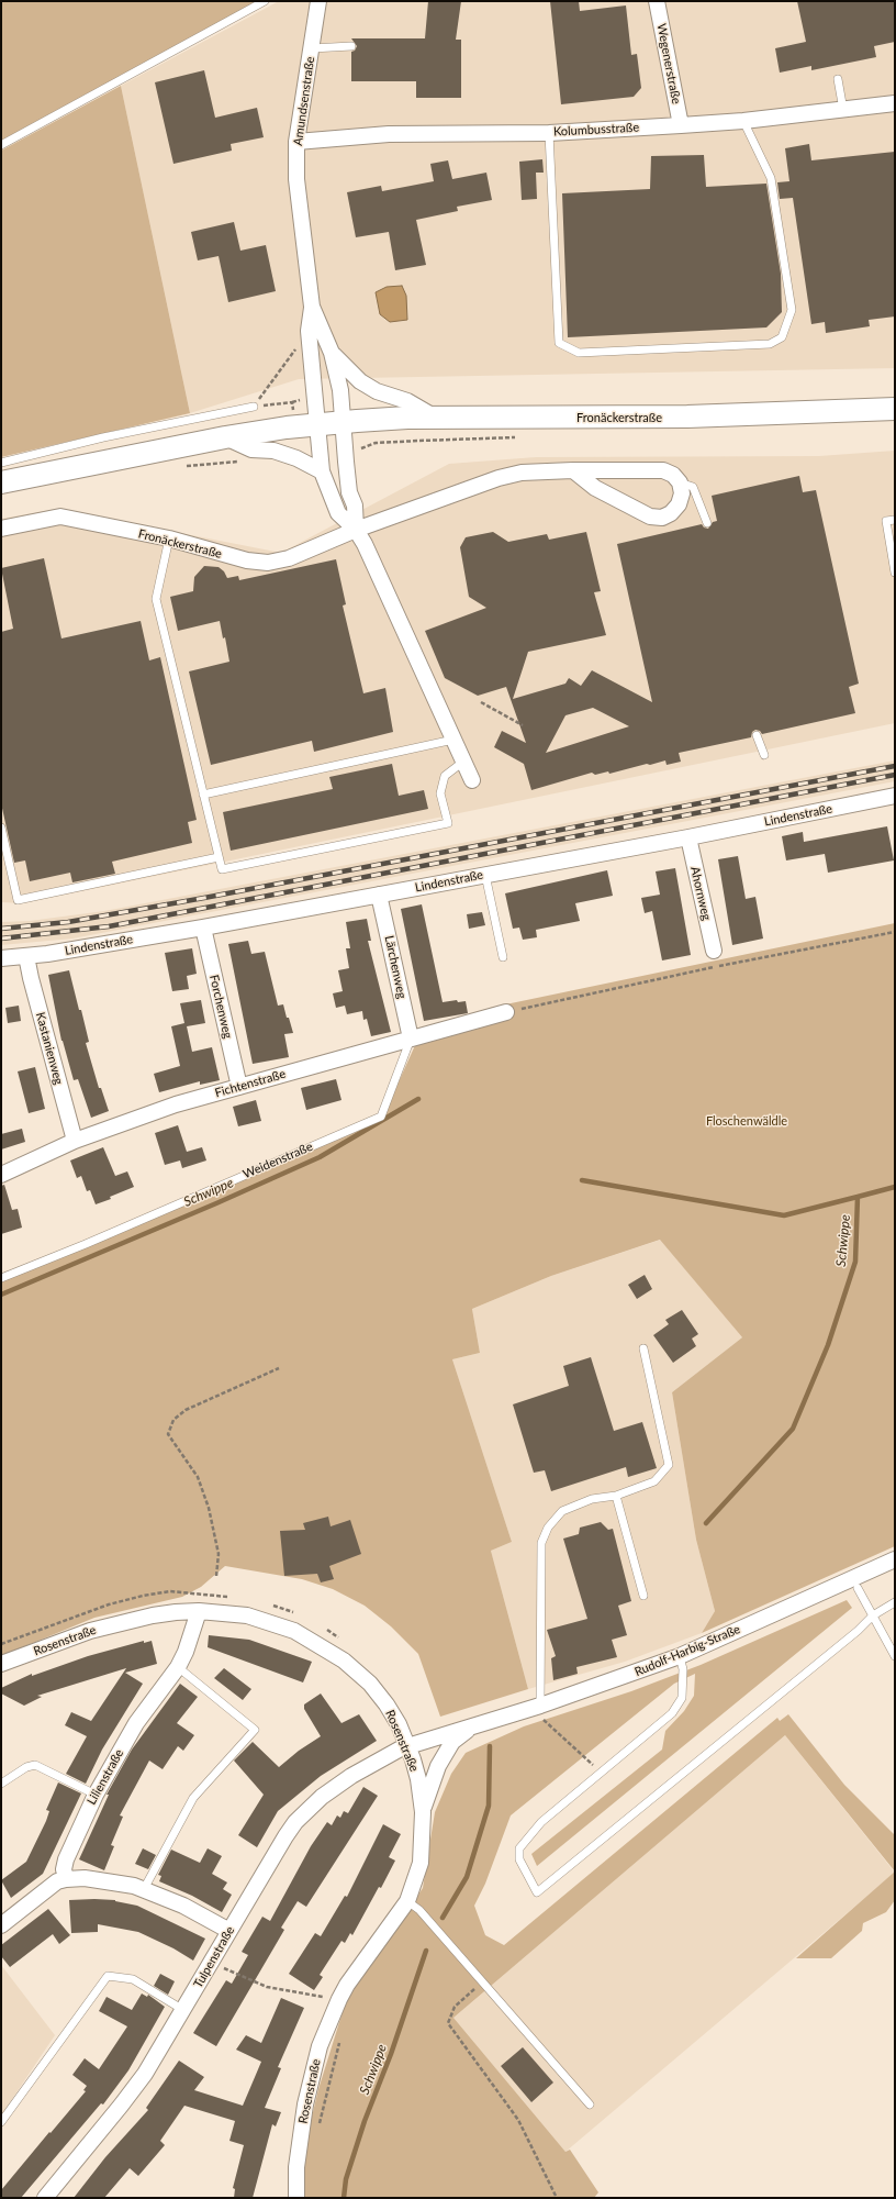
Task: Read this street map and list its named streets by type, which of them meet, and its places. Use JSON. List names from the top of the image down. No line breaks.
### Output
{"streets":{"main road":["Fronäckerstraße"],"street":["Wegenerstraße","Amundsenstraße","Kolumbusstraße","Lindenstraße","Ahornweg","Lärchenweg","Forchenweg","Kastanienweg","Fichtenstraße","Rosenstraße","Rudolf-Harbig-Straße","Lilienstraße","Tulpenstraße"],"lane":["Weidenstraße"]},"crossings":[["Wegenerstraße","Kolumbusstraße"],["Amundsenstraße","Kolumbusstraße"],["Amundsenstraße","Fronäckerstraße"],["Lindenstraße","Ahornweg"],["Lindenstraße","Lärchenweg"],["Lindenstraße","Forchenweg"],["Lindenstraße","Kastanienweg"],["Lärchenweg","Fichtenstraße"],["Lärchenweg","Weidenstraße"],["Forchenweg","Fichtenstraße"],["Kastanienweg","Fichtenstraße"],["Fichtenstraße","Weidenstraße"],["Rosenstraße","Rudolf-Harbig-Straße"],["Rosenstraße","Lilienstraße"],["Rosenstraße","Tulpenstraße"],["Rudolf-Harbig-Straße","Tulpenstraße"]],"water":["Schwippe"],"parks":["Floschenwäldle"]}
